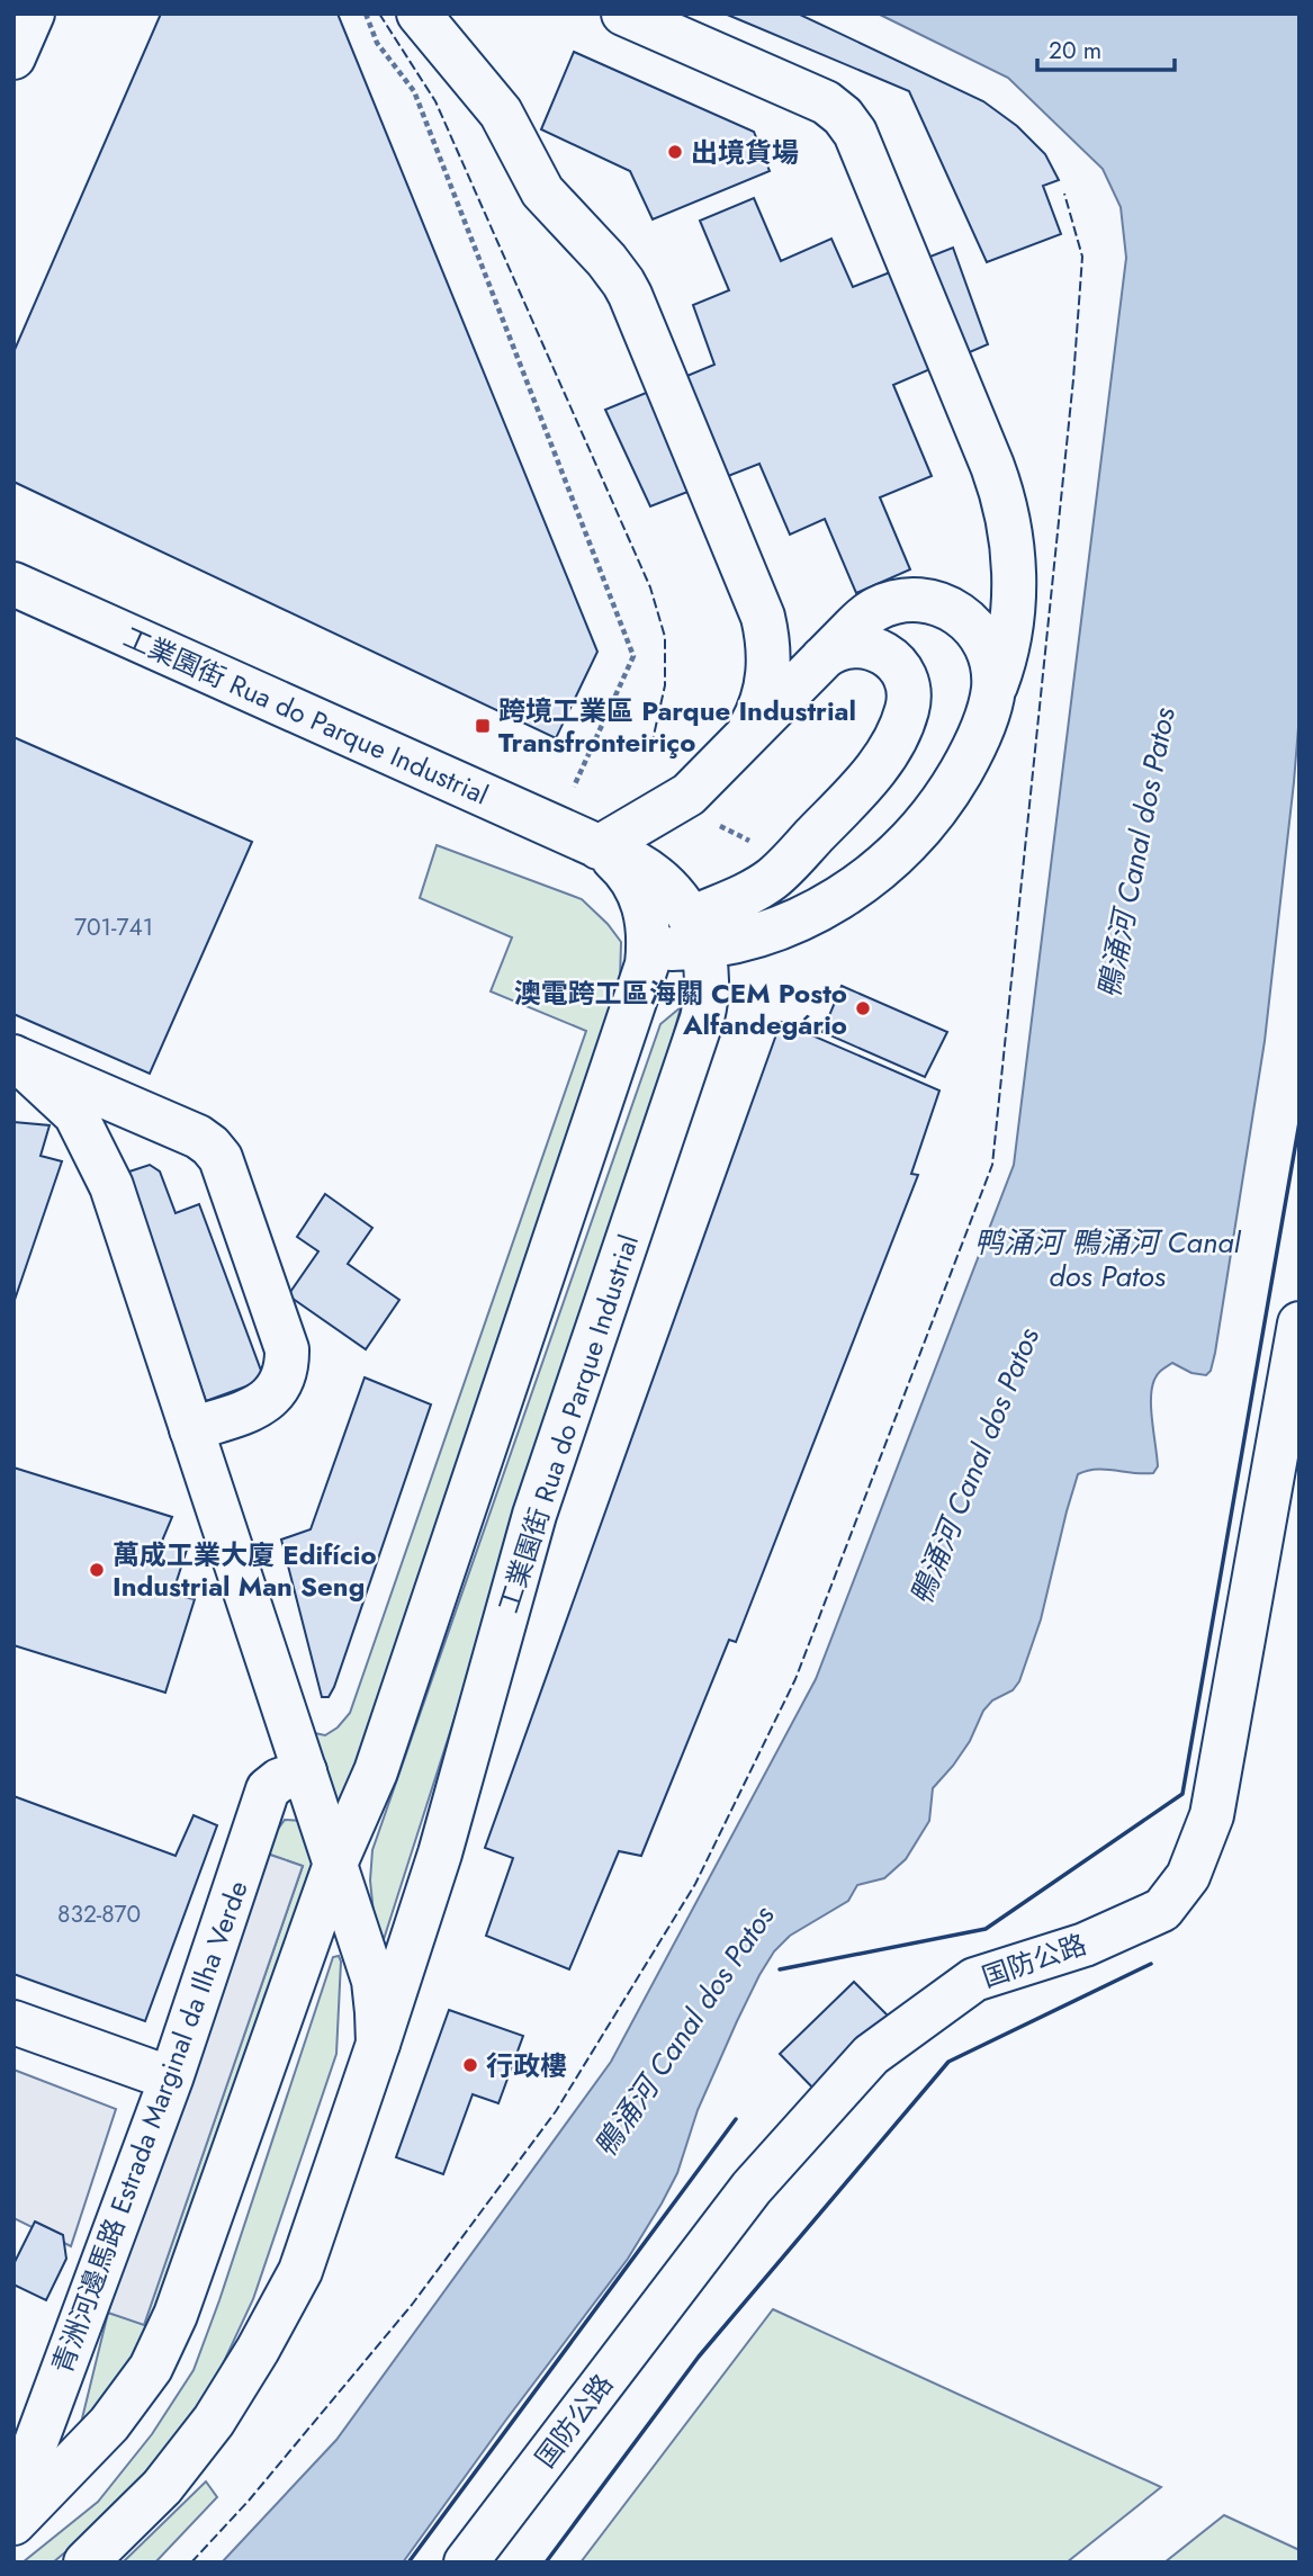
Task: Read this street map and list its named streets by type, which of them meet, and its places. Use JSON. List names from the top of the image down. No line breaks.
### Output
{"streets":{"street":["工業園街 Rua do Parque Industrial","国防公路","青洲河邊馬路 Estrada Marginal da Ilha Verde"]},"water":["鴨涌河 Canal dos Patos","鸭涌河 鴨涌河 Canal dos Patos"],"places":{"other":["出境貨場","澳電跨工區海關 CEM Posto Alfandegário","萬成工業大廈 Edifício Industrial Man Seng","行政樓"],"transit":["跨境工業區 Parque Industrial Transfronteiriço"]},"house_numbers":["701-741","832-870"],"scale_bar":"20 m"}
